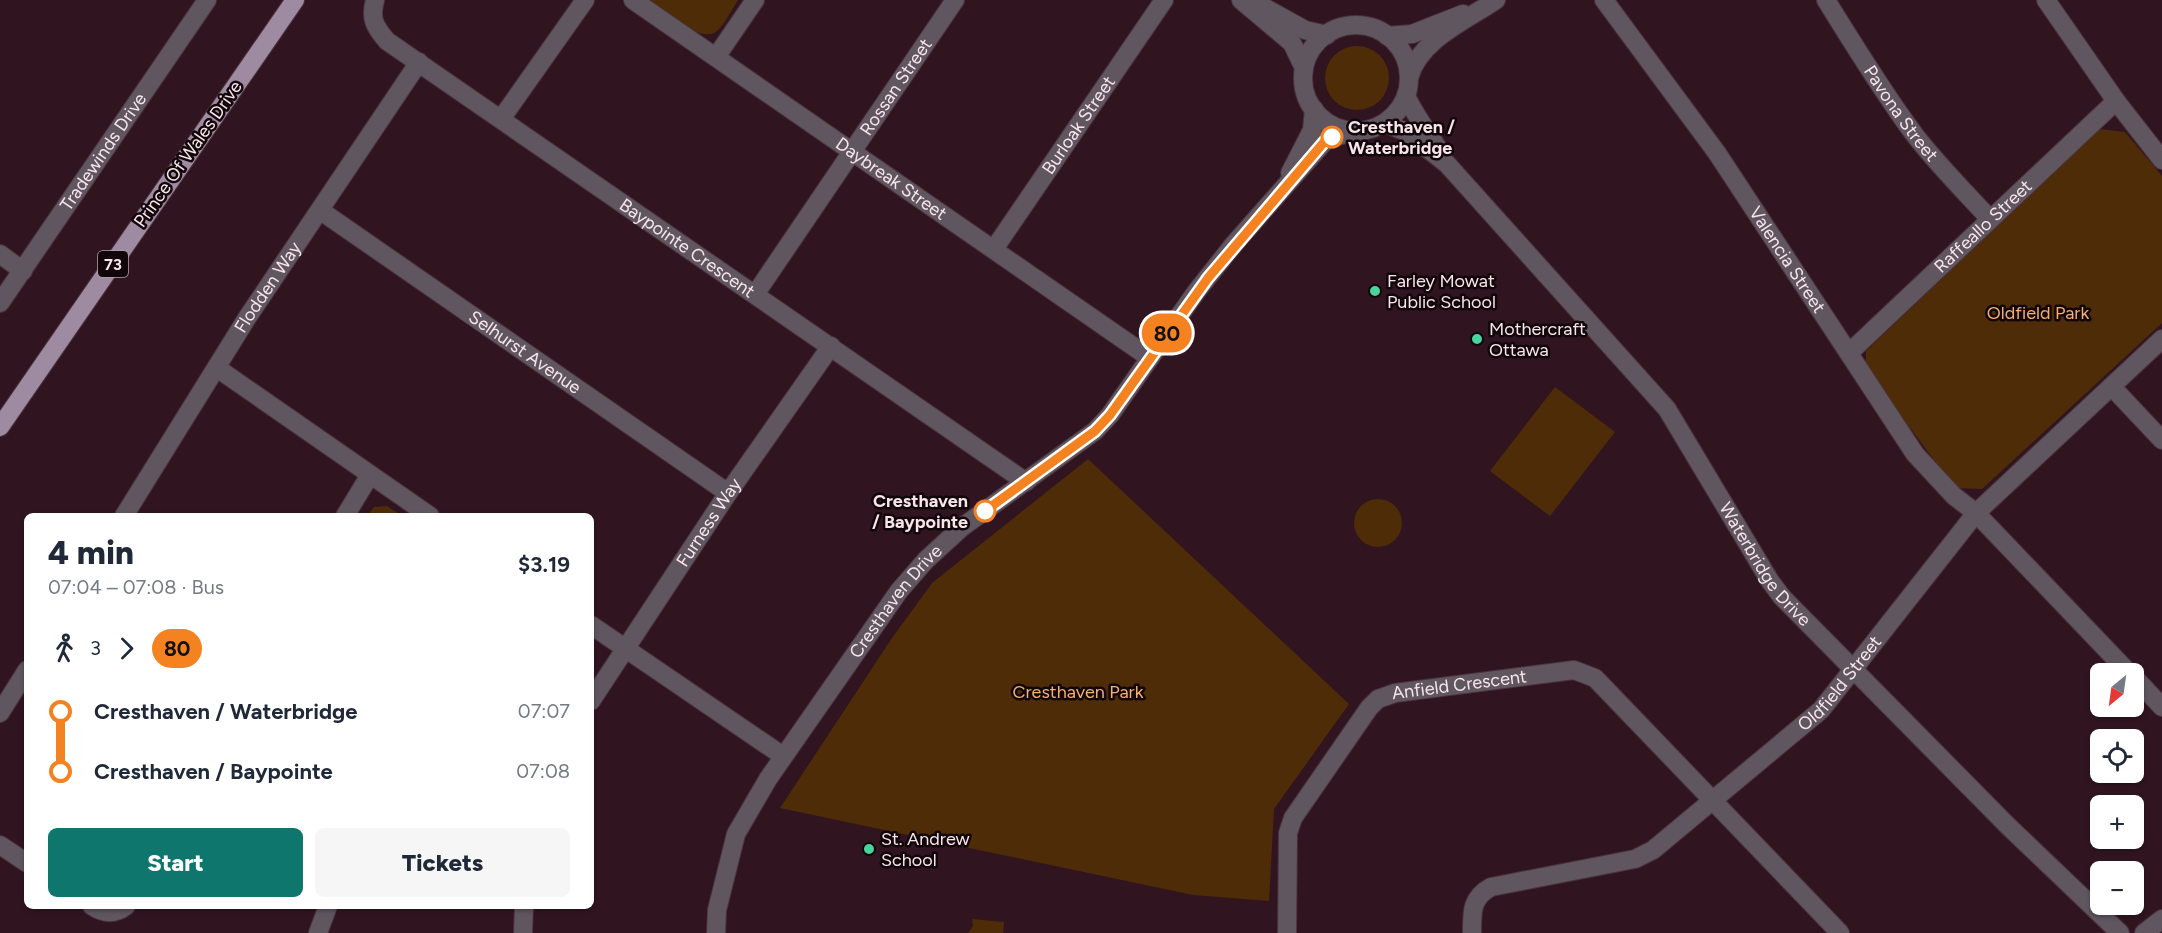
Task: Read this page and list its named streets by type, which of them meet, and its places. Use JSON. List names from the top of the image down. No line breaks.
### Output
{"streets":{"main road":["Prince Of Wales Drive","73"],"street":["Rossan Street","Pavona Street","Burloak Street","Tradewinds Drive","Daybreak Street","Raffeallo Street","Baypointe Crescent","Valencia Street","Flodden Way","Selhurst Avenue","Furness Way","Waterbridge Drive","Cresthaven Drive","Oldfield Street","Anfield Crescent"]},"crossings":[["Rossan Street","Daybreak Street"],["Rossan Street","Baypointe Crescent"],["Pavona Street","Raffeallo Street"],["Burloak Street","Daybreak Street"],["Daybreak Street","Cresthaven Drive"],["Raffeallo Street","Valencia Street"],["Baypointe Crescent","Flodden Way"],["Baypointe Crescent","Furness Way"],["Baypointe Crescent","Cresthaven Drive"],["Valencia Street","Oldfield Street"],["Flodden Way","Selhurst Avenue"],["Selhurst Avenue","Furness Way"],["Waterbridge Drive","Cresthaven Drive"],["Waterbridge Drive","Oldfield Street"],["Oldfield Street","Anfield Crescent"]],"parks":["Oldfield Park","Cresthaven Park"],"places":["Cresthaven / Waterbridge","Farley Mowat Public School","Mothercraft Ottawa","Cresthaven / Baypointe","St. Andrew School"],"lines":["bus line 80"],"north":"bottom left","page":{"on_map":"80","heading":["4 min","07:04 – 07:08 · Bus","$3.19"],"legs":["3","80"],"map_buttons":["+","−"],"list":[{"name":"Cresthaven / Waterbridge","value":"07:07"},{"name":"Cresthaven / Baypointe","value":"07:08"}],"buttons":["Start","Tickets"]}}
